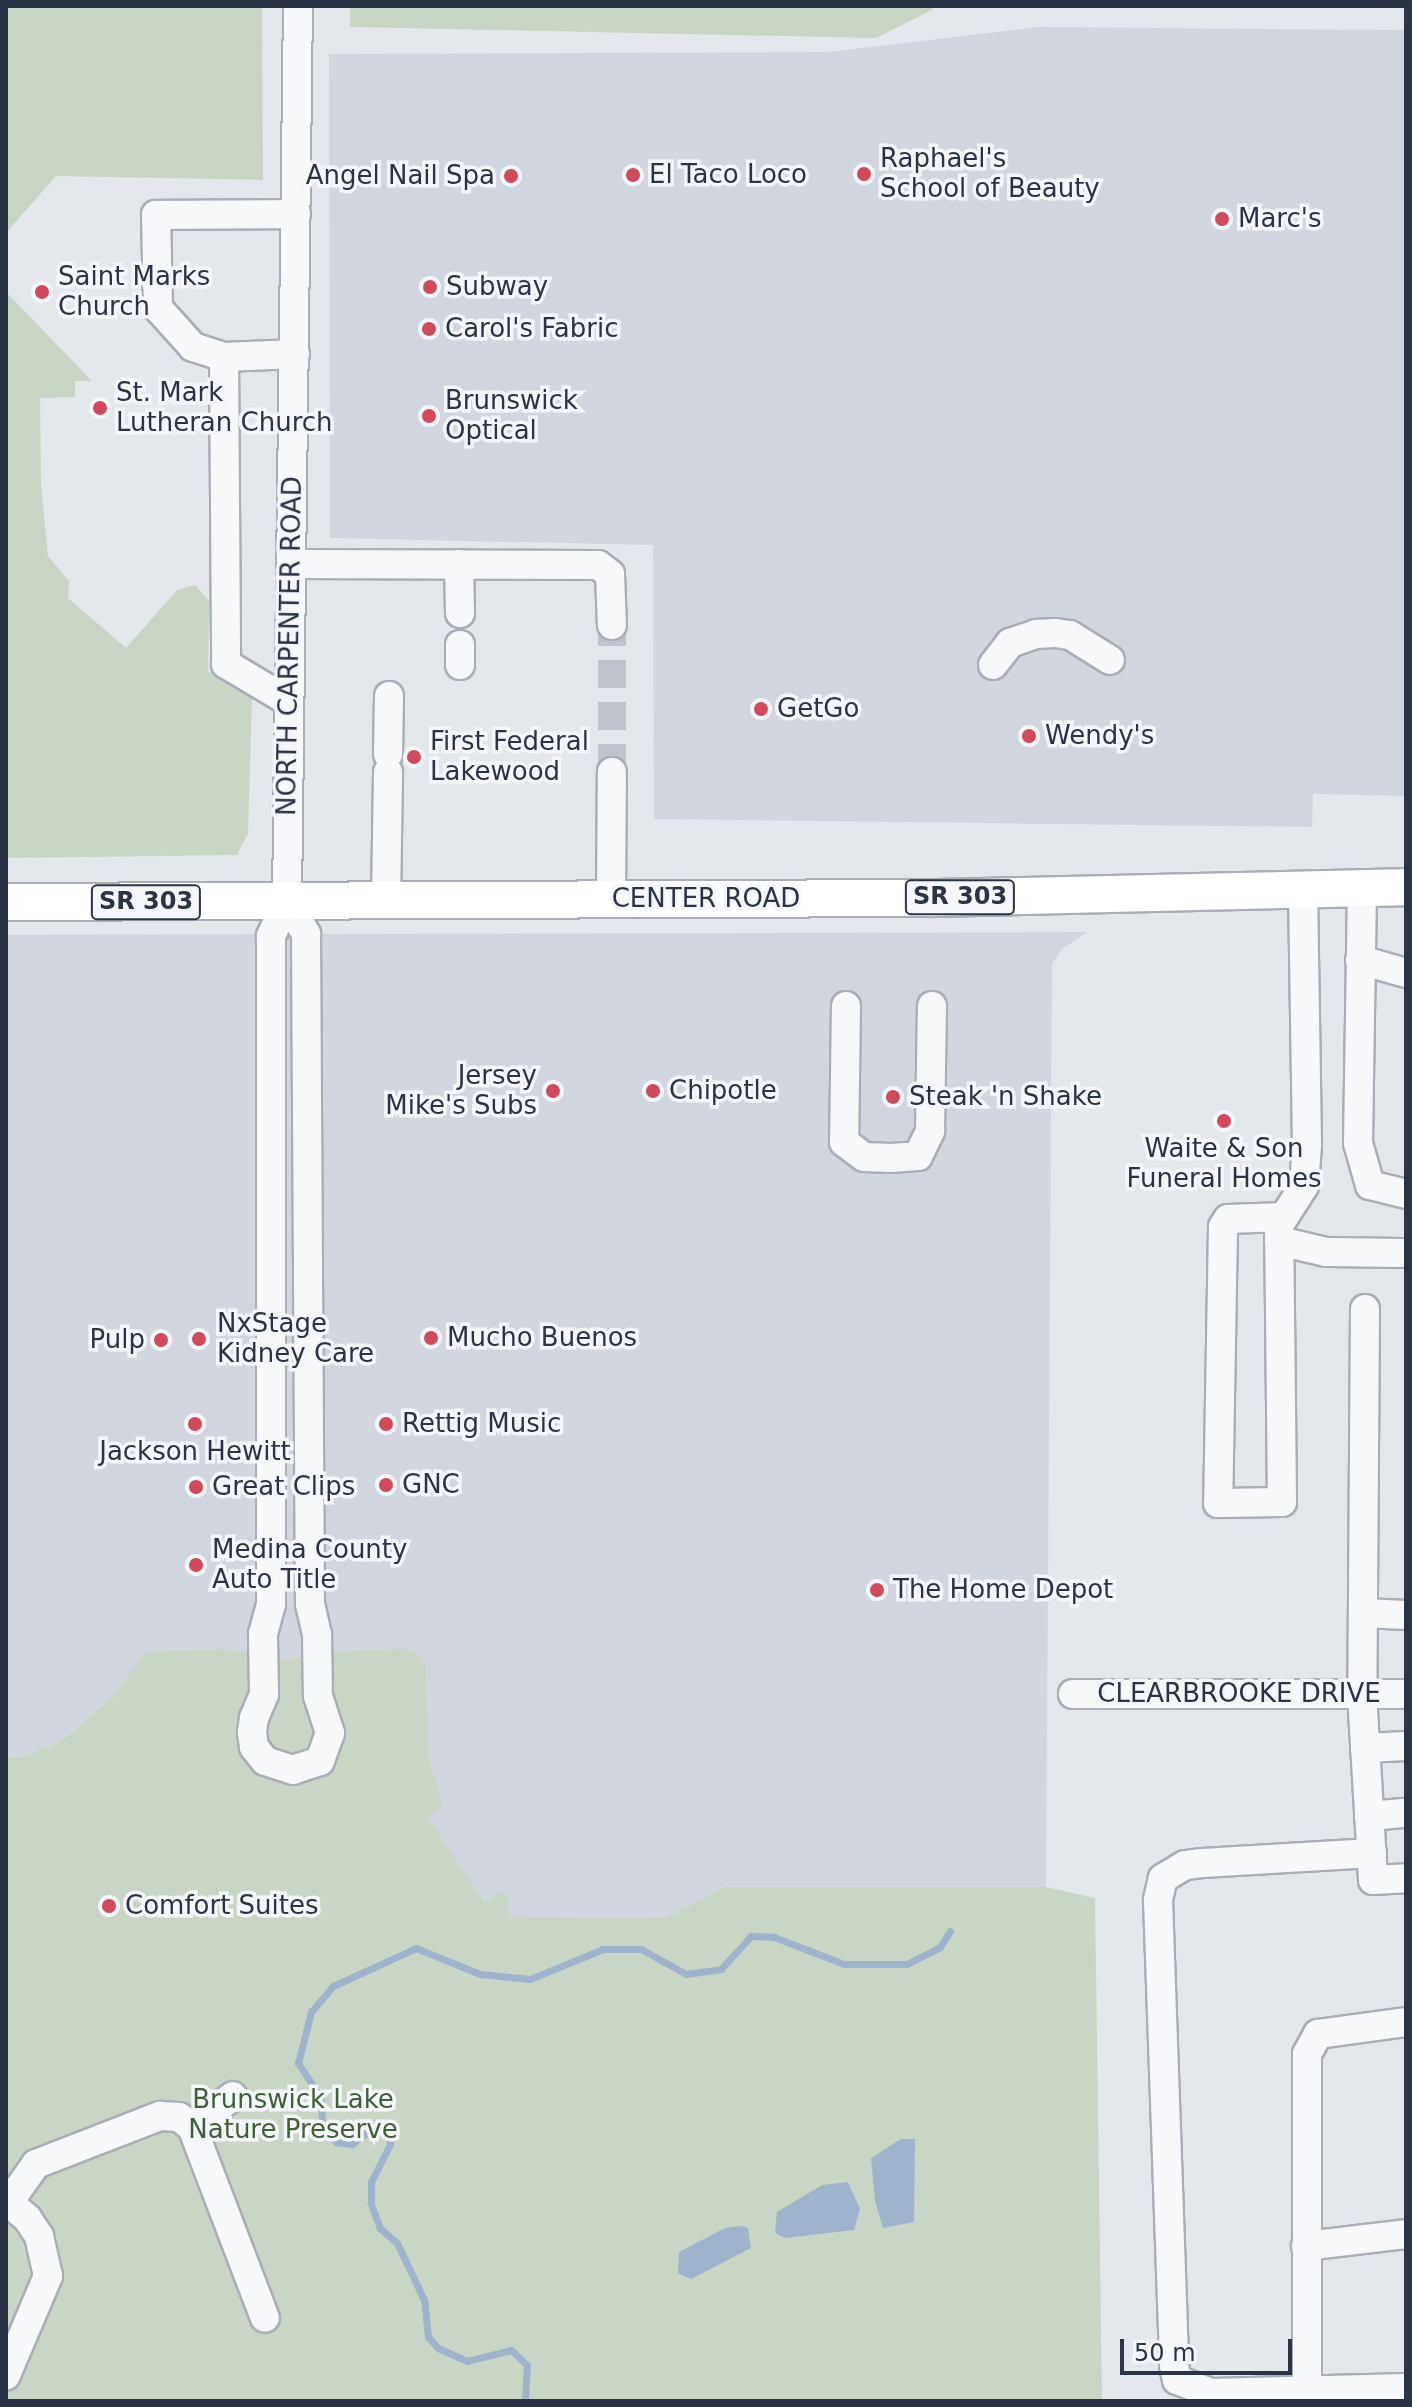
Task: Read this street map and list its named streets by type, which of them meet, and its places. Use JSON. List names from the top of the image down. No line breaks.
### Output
{"streets":{"main road":["SR 303","CENTER ROAD"],"street":["NORTH CARPENTER ROAD","CLEARBROOKE DRIVE"]},"crossings":[["NORTH CARPENTER ROAD","CENTER ROAD"]],"parks":["Brunswick Lake Nature Preserve"],"places":["Raphael's School of Beauty","El Taco Loco","Angel Nail Spa","Marc's","Subway","Saint Marks Church","Carol's Fabric","St. Mark Lutheran Church","Brunswick Optical","GetGo","Wendy's","First Federal Lakewood","Jersey Mike's Subs","Chipotle","Steak 'n Shake","Waite & Son Funeral Homes","Mucho Buenos","NxStage Kidney Care","Pulp","Jackson Hewitt","Rettig Music","GNC","Great Clips","Medina County Auto Title","The Home Depot","Comfort Suites"],"scale_bar":"50 m"}
